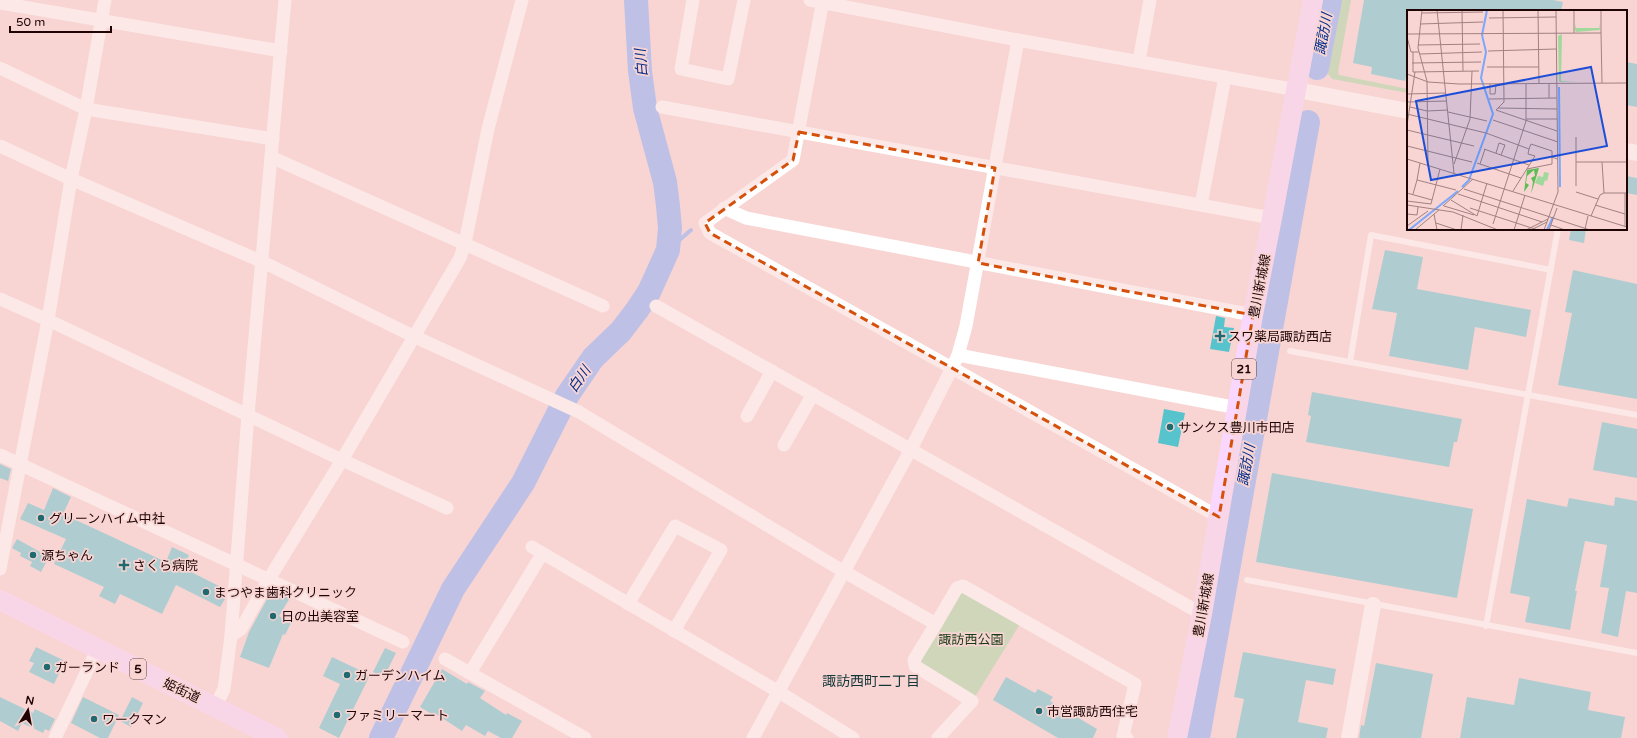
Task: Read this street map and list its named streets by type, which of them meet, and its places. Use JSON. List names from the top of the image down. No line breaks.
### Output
{"streets":{"main road":["豊川新城線","21","5","姫街道"]},"districts":["諏訪西町二丁目"],"water":["諏訪川","白川"],"parks":["諏訪西公園"],"places":{"health":["スワ薬局諏訪西店","さくら病院"],"other":["サンクス豊川市田店","グリーンハイム中社","源ちゃん","まつやま歯科クリニック","日の出美容室","ガーランド","ガーデンハイム","市営諏訪西住宅","ファミリーマート","ワークマン"]},"scale_bar":"50 m","north":"top"}
